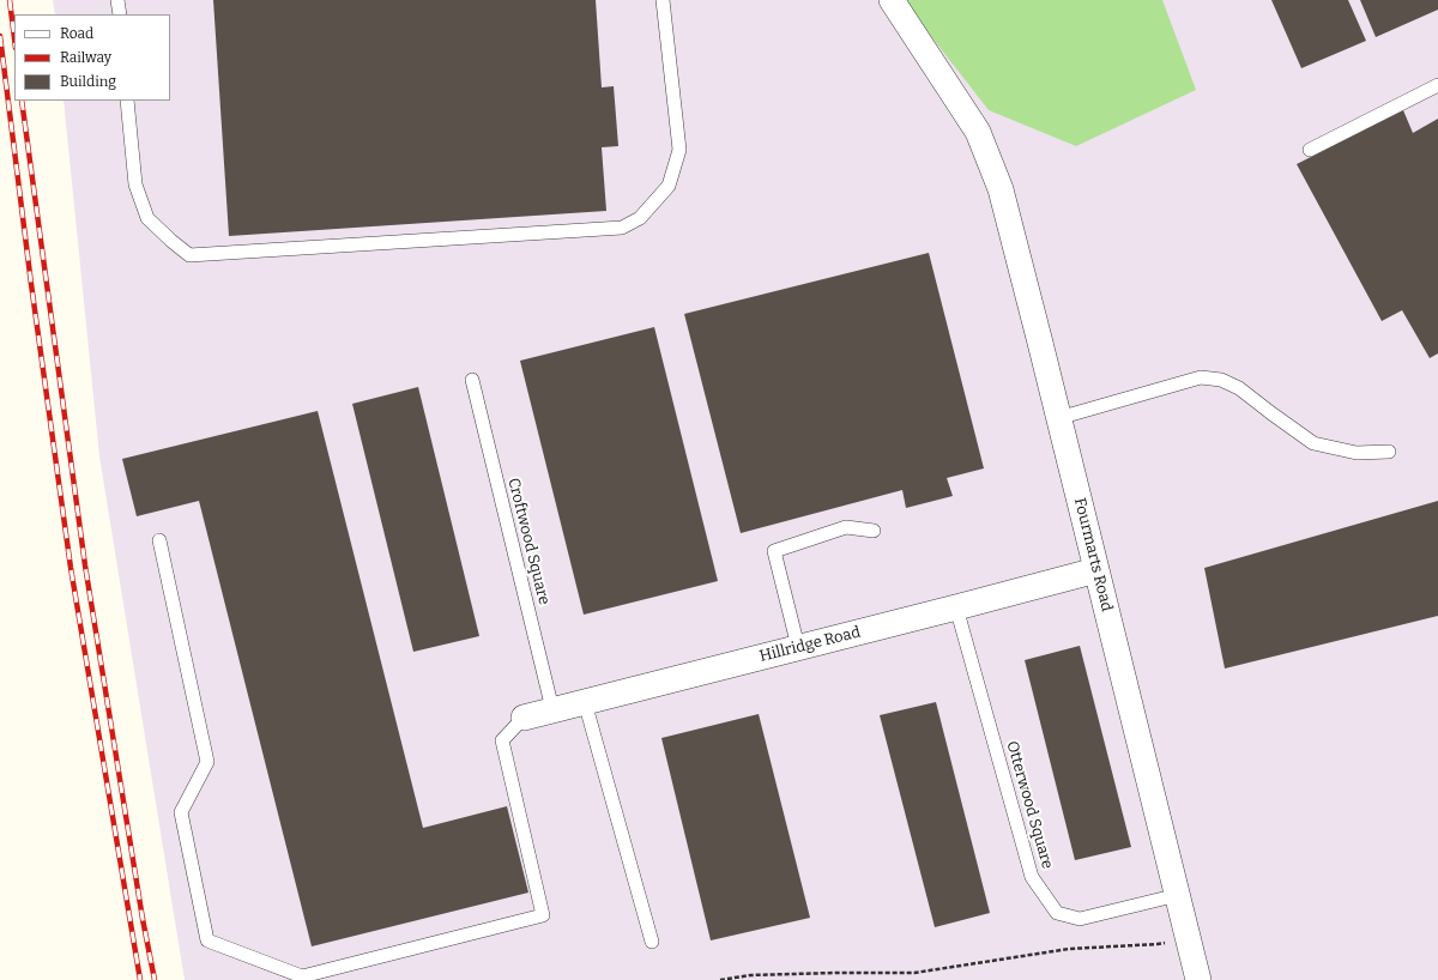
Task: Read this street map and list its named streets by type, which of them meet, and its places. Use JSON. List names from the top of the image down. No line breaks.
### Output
{"streets":{"street":["Fourmarts Road","Hillridge Road"],"lane":["Croftwood Square","Otterwood Square"]},"crossings":[["Croftwood Square","Hillridge Road"],["Fourmarts Road","Hillridge Road"],["Fourmarts Road","Otterwood Square"],["Hillridge Road","Otterwood Square"]],"legend":["Road","Railway","Building"]}
